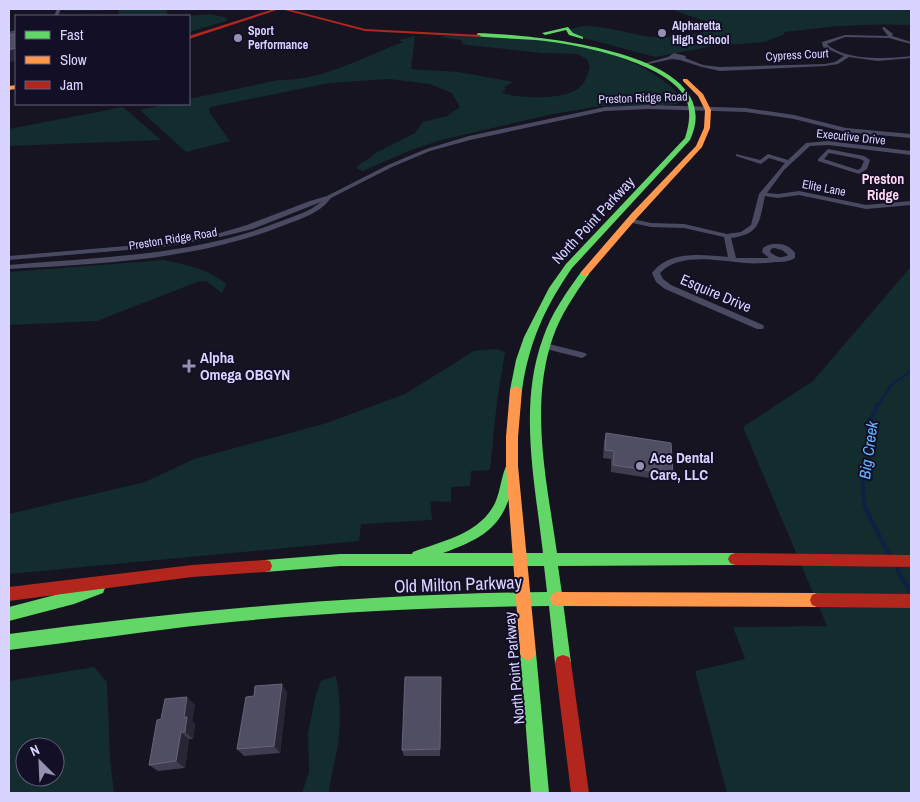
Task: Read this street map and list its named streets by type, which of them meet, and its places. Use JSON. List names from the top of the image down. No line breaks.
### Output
{"streets":{"main road":["North Point Parkway","Old Milton Parkway"],"street":["Cypress Court","Preston Ridge Road","Executive Drive","Elite Lane","Esquire Drive"]},"crossings":[["Preston Ridge Road","North Point Parkway"],["Executive Drive","Elite Lane"],["North Point Parkway","Old Milton Parkway"]],"districts":["Preston Ridge"],"water":["Big Creek"],"places":{"other":["Alpharetta High School","Sport Performance","Ace Dental Care, LLC"],"health":["Alpha Omega OBGYN"]},"legend":["Fast","Slow","Jam"],"north":"top left"}
